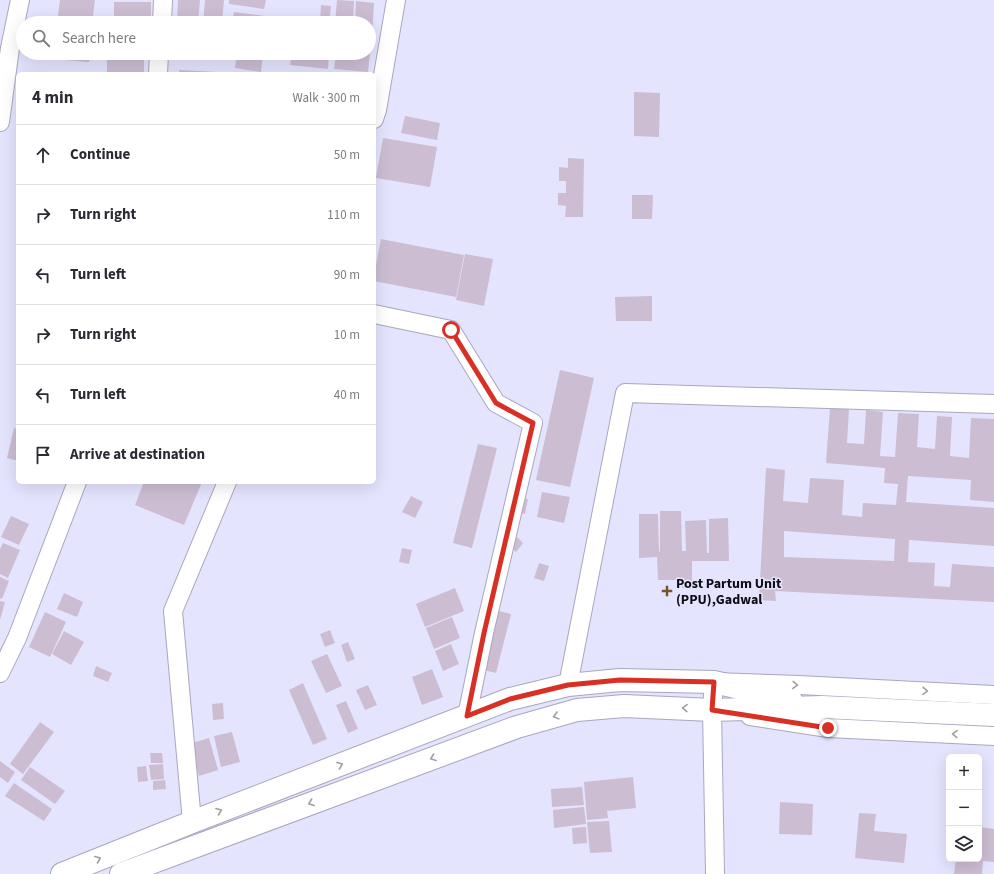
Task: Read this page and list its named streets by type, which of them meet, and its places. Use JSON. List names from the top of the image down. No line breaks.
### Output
{"places":{"health":["Post Partum Unit (PPU),Gadwal"]},"page":{"search":"Search here","heading":["4 min","Walk · 300 m"],"list":[["Continue","50 m"],["Turn right","110 m"],["Turn left","90 m"],["Turn right","10 m"],["Turn left","40 m"],"Arrive at destination"],"map_buttons":["+","−"]}}
